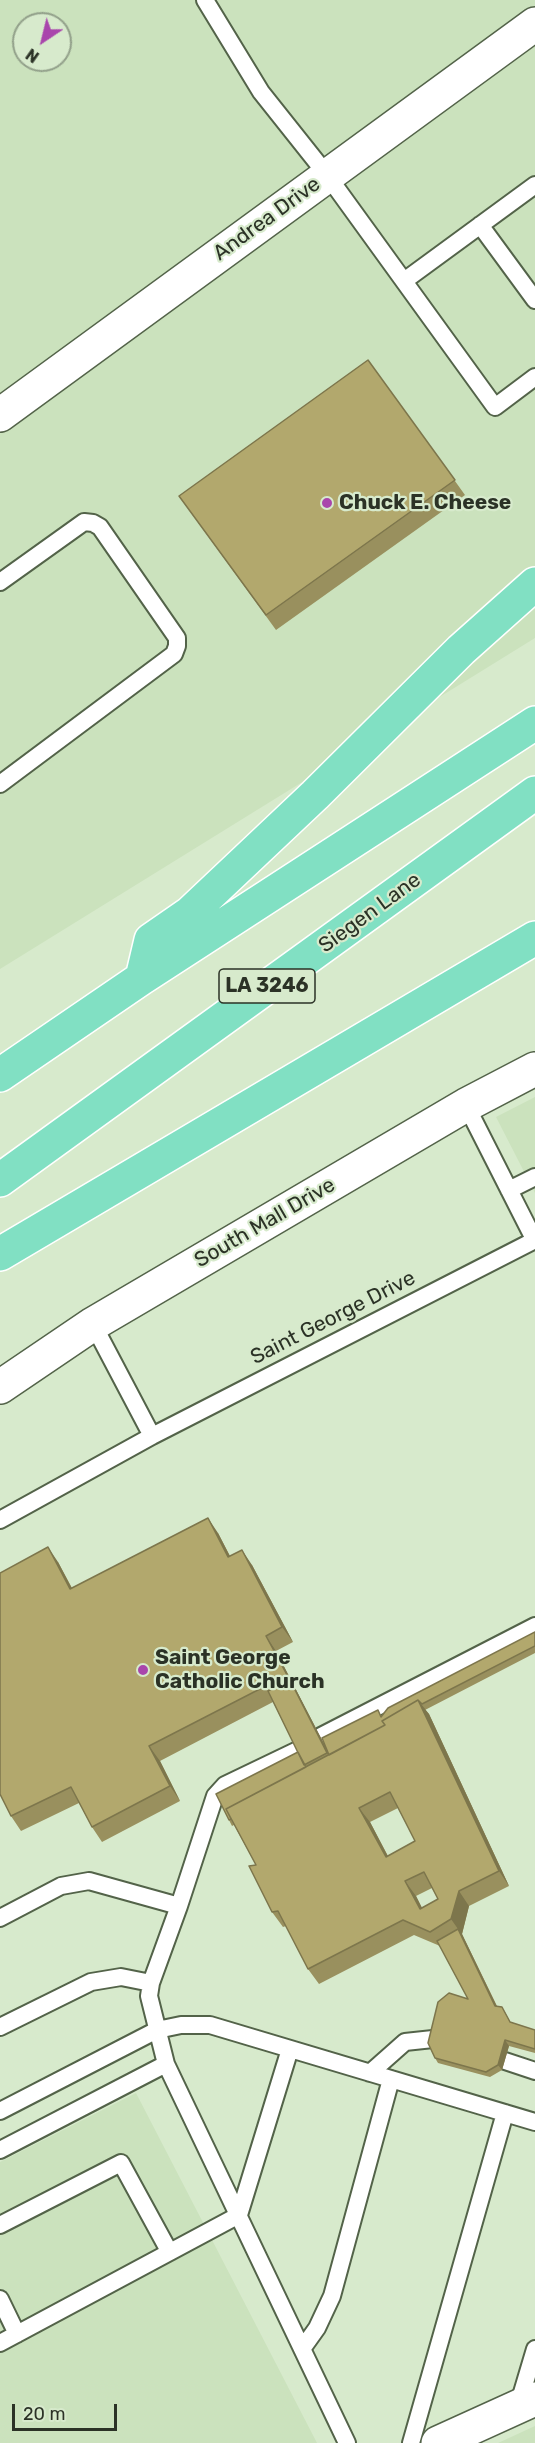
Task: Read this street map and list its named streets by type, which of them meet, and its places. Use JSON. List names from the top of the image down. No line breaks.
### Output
{"streets":{"main road":["Siegen Lane","LA 3246"],"street":["Andrea Drive","South Mall Drive"],"lane":["Saint George Drive"]},"places":["Chuck E. Cheese","Saint George Catholic Church"],"scale_bar":"20 m","north":"bottom left"}
